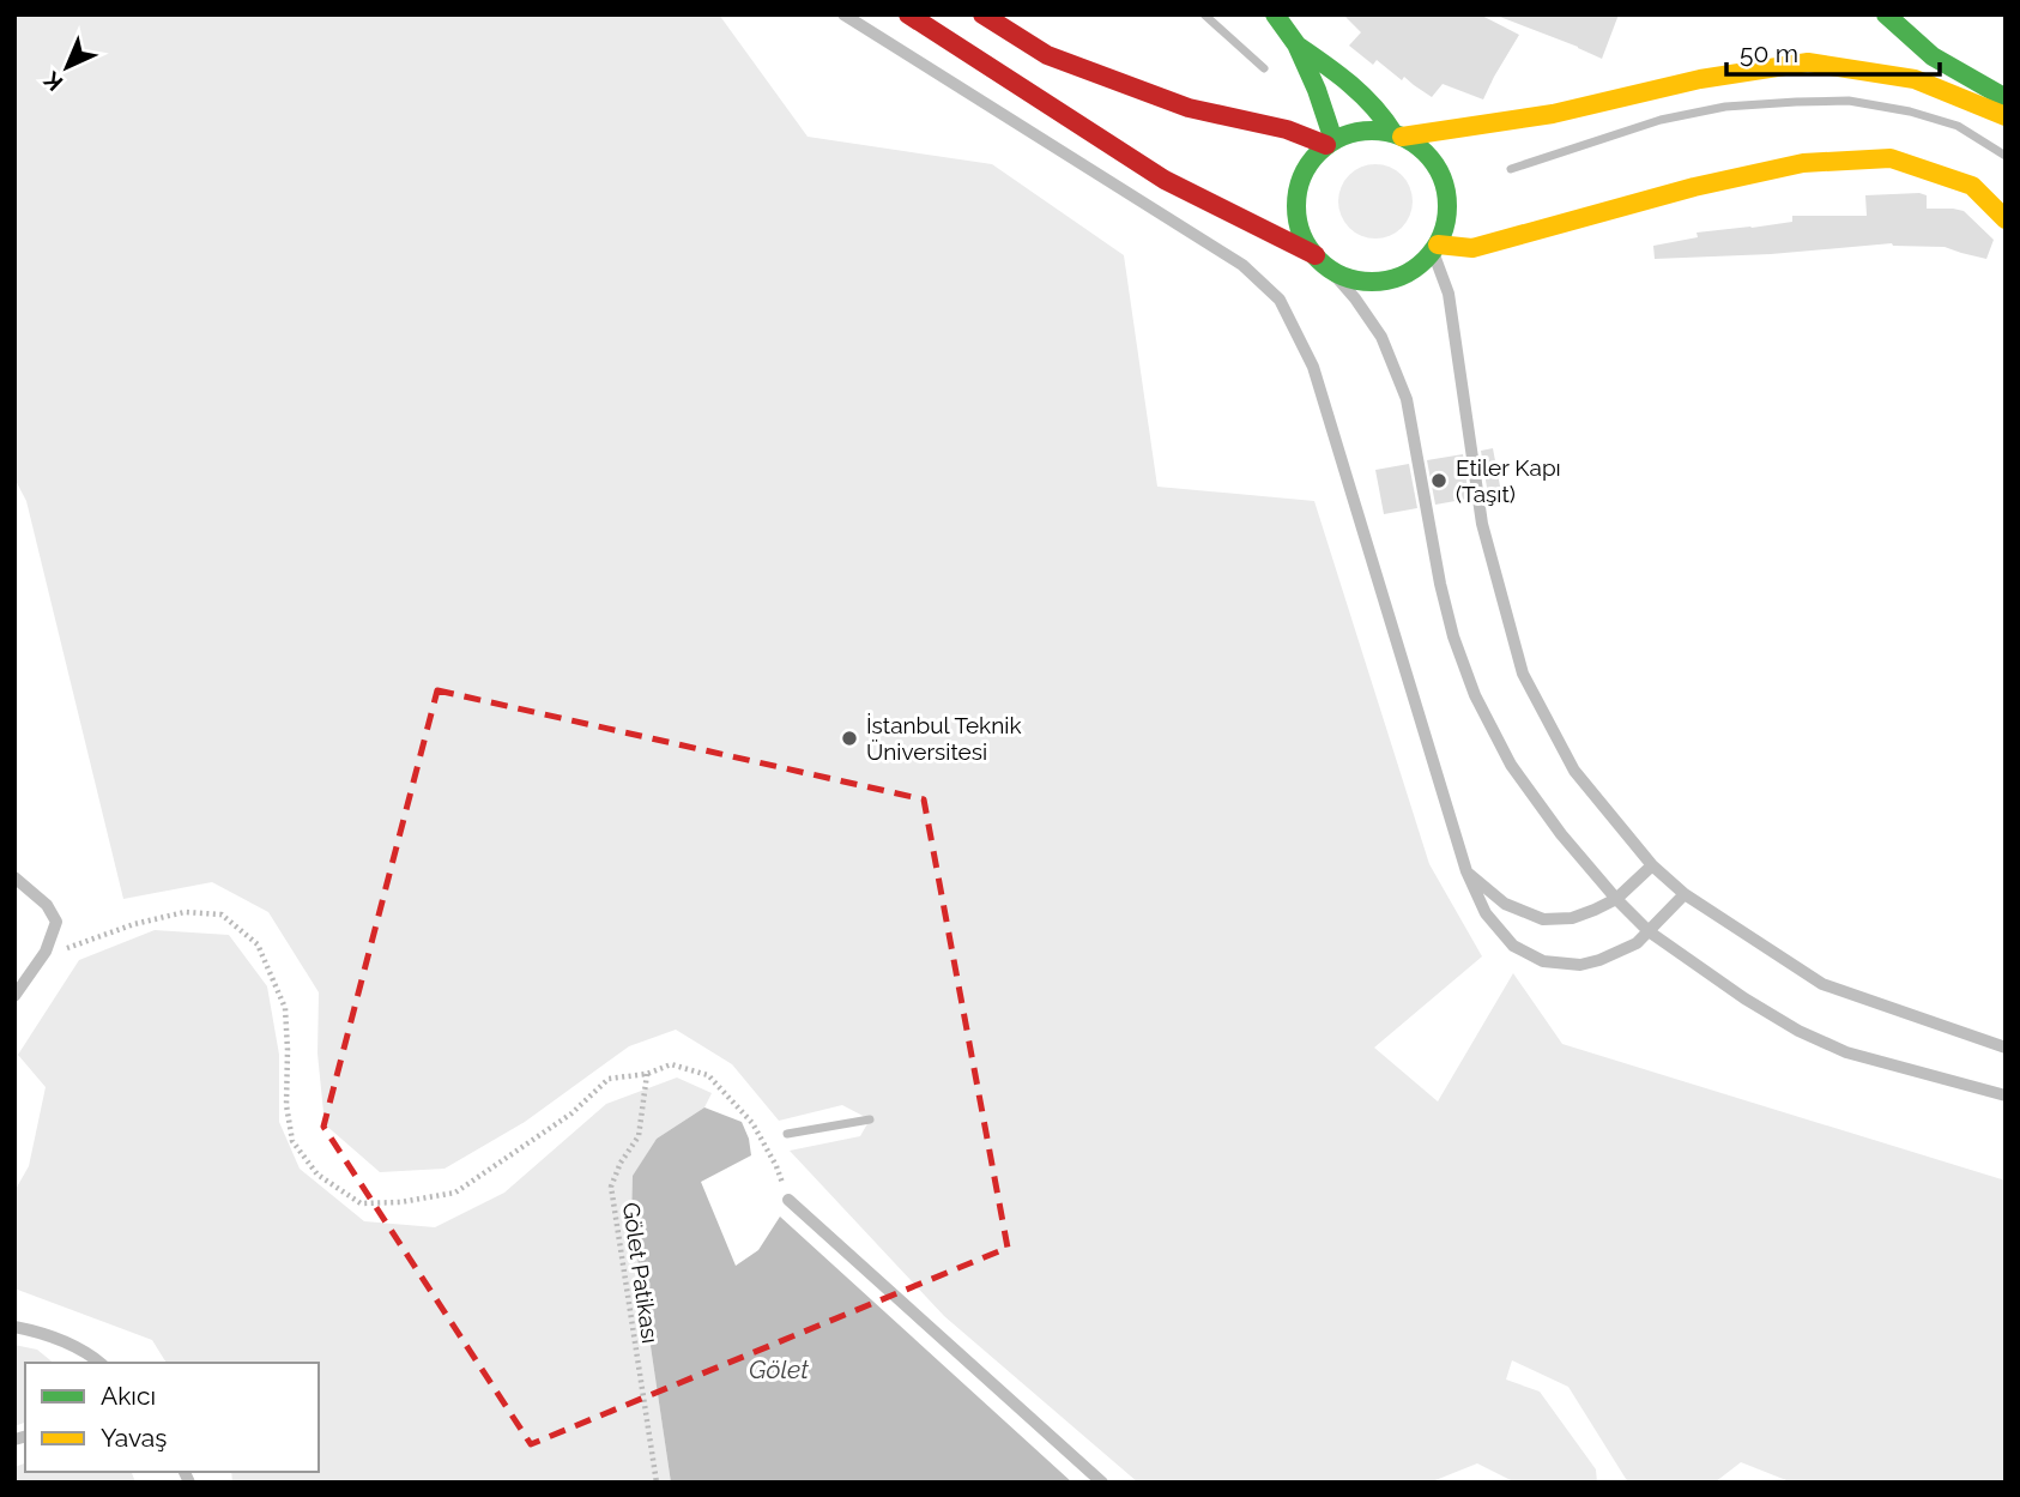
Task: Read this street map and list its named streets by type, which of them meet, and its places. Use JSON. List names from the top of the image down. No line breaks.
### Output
{"streets":{"path":["Gölet Patikası"]},"water":["Gölet"],"places":["Etiler Kapı (Taşıt)","İstanbul Teknik Üniversitesi"],"legend":["Akıcı","Yavaş"],"scale_bar":"50 m","north":"bottom left"}
